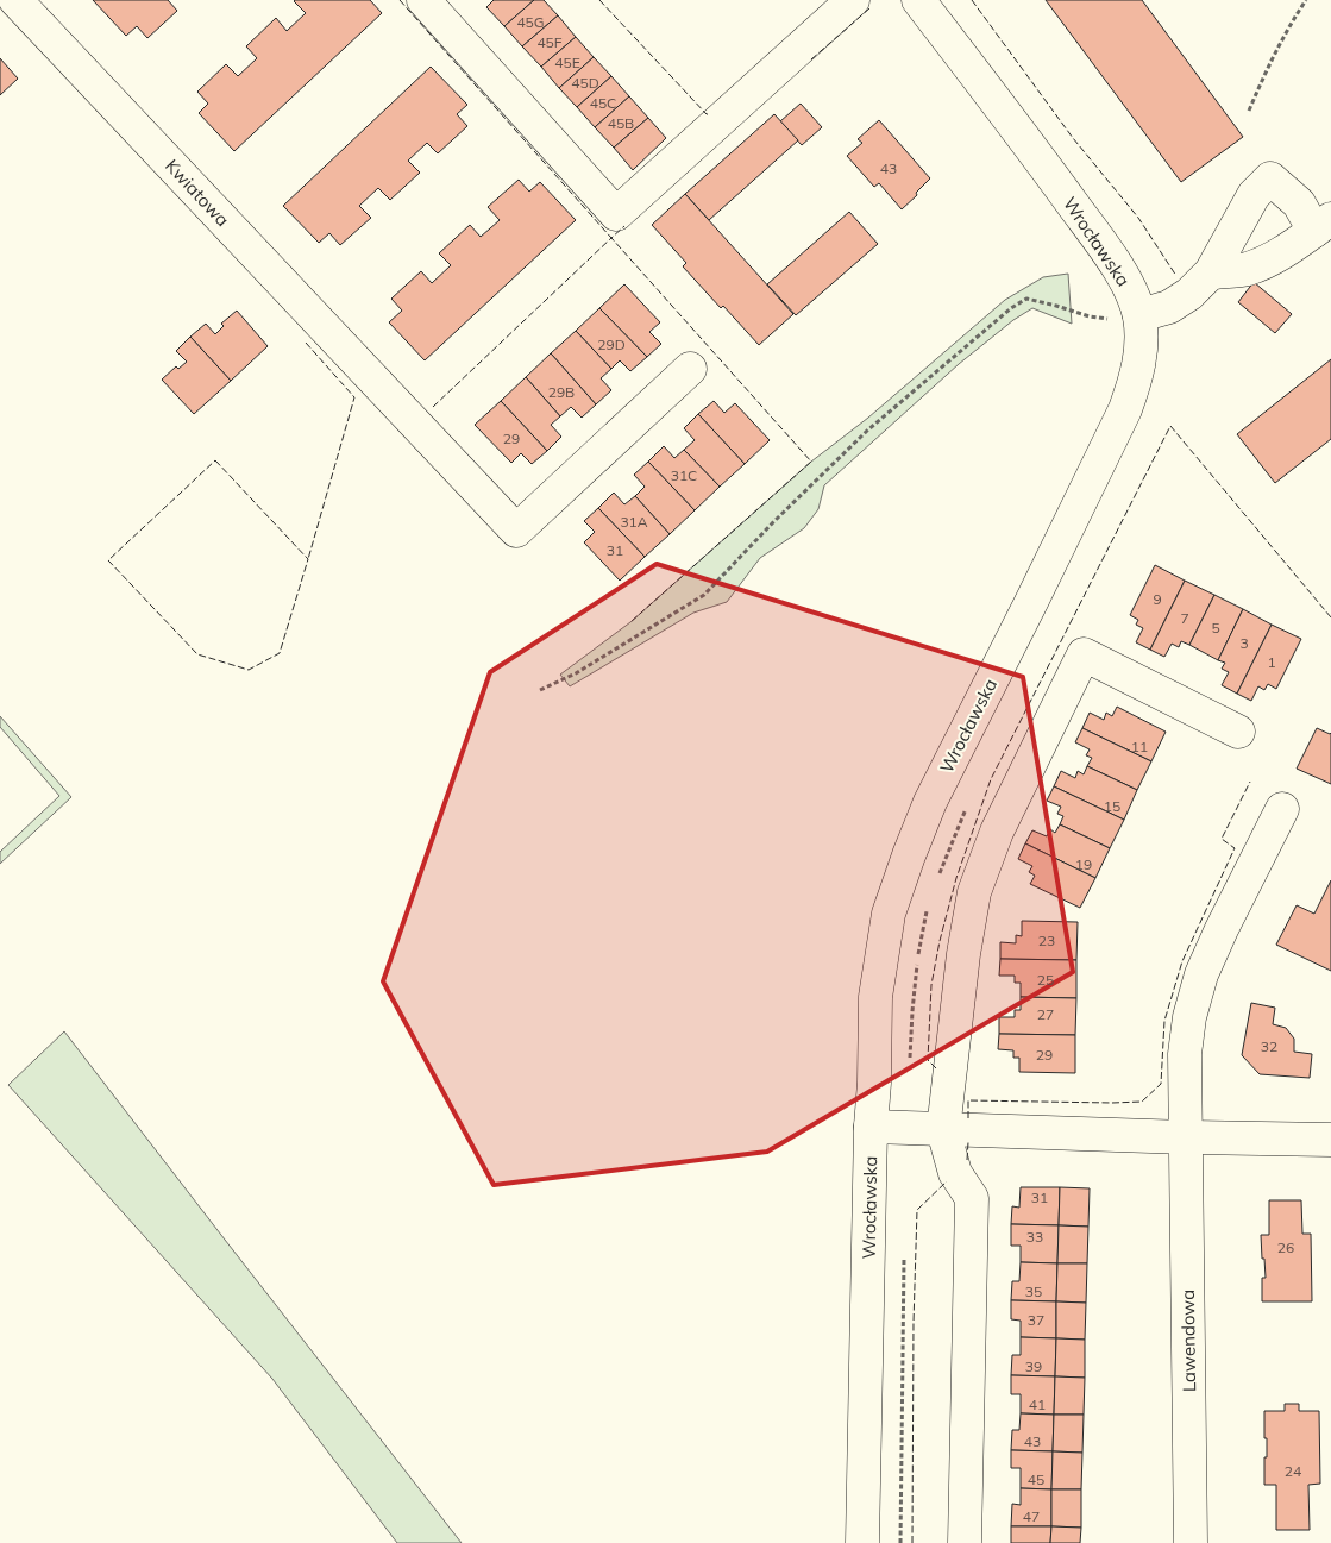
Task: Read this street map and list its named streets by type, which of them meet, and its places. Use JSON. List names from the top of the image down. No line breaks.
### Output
{"streets":{"street":["Kwiatowa","Wrocławska","Lawendowa"]},"house_numbers":["45G","45F","45E","45D","45C","45B","43","29D","29B","29","31C","31A","31","9","7","5","3","1","11","15","19","23","25","27","32","29","31","33","26","35","37","39","41","43","24","45","47"]}
